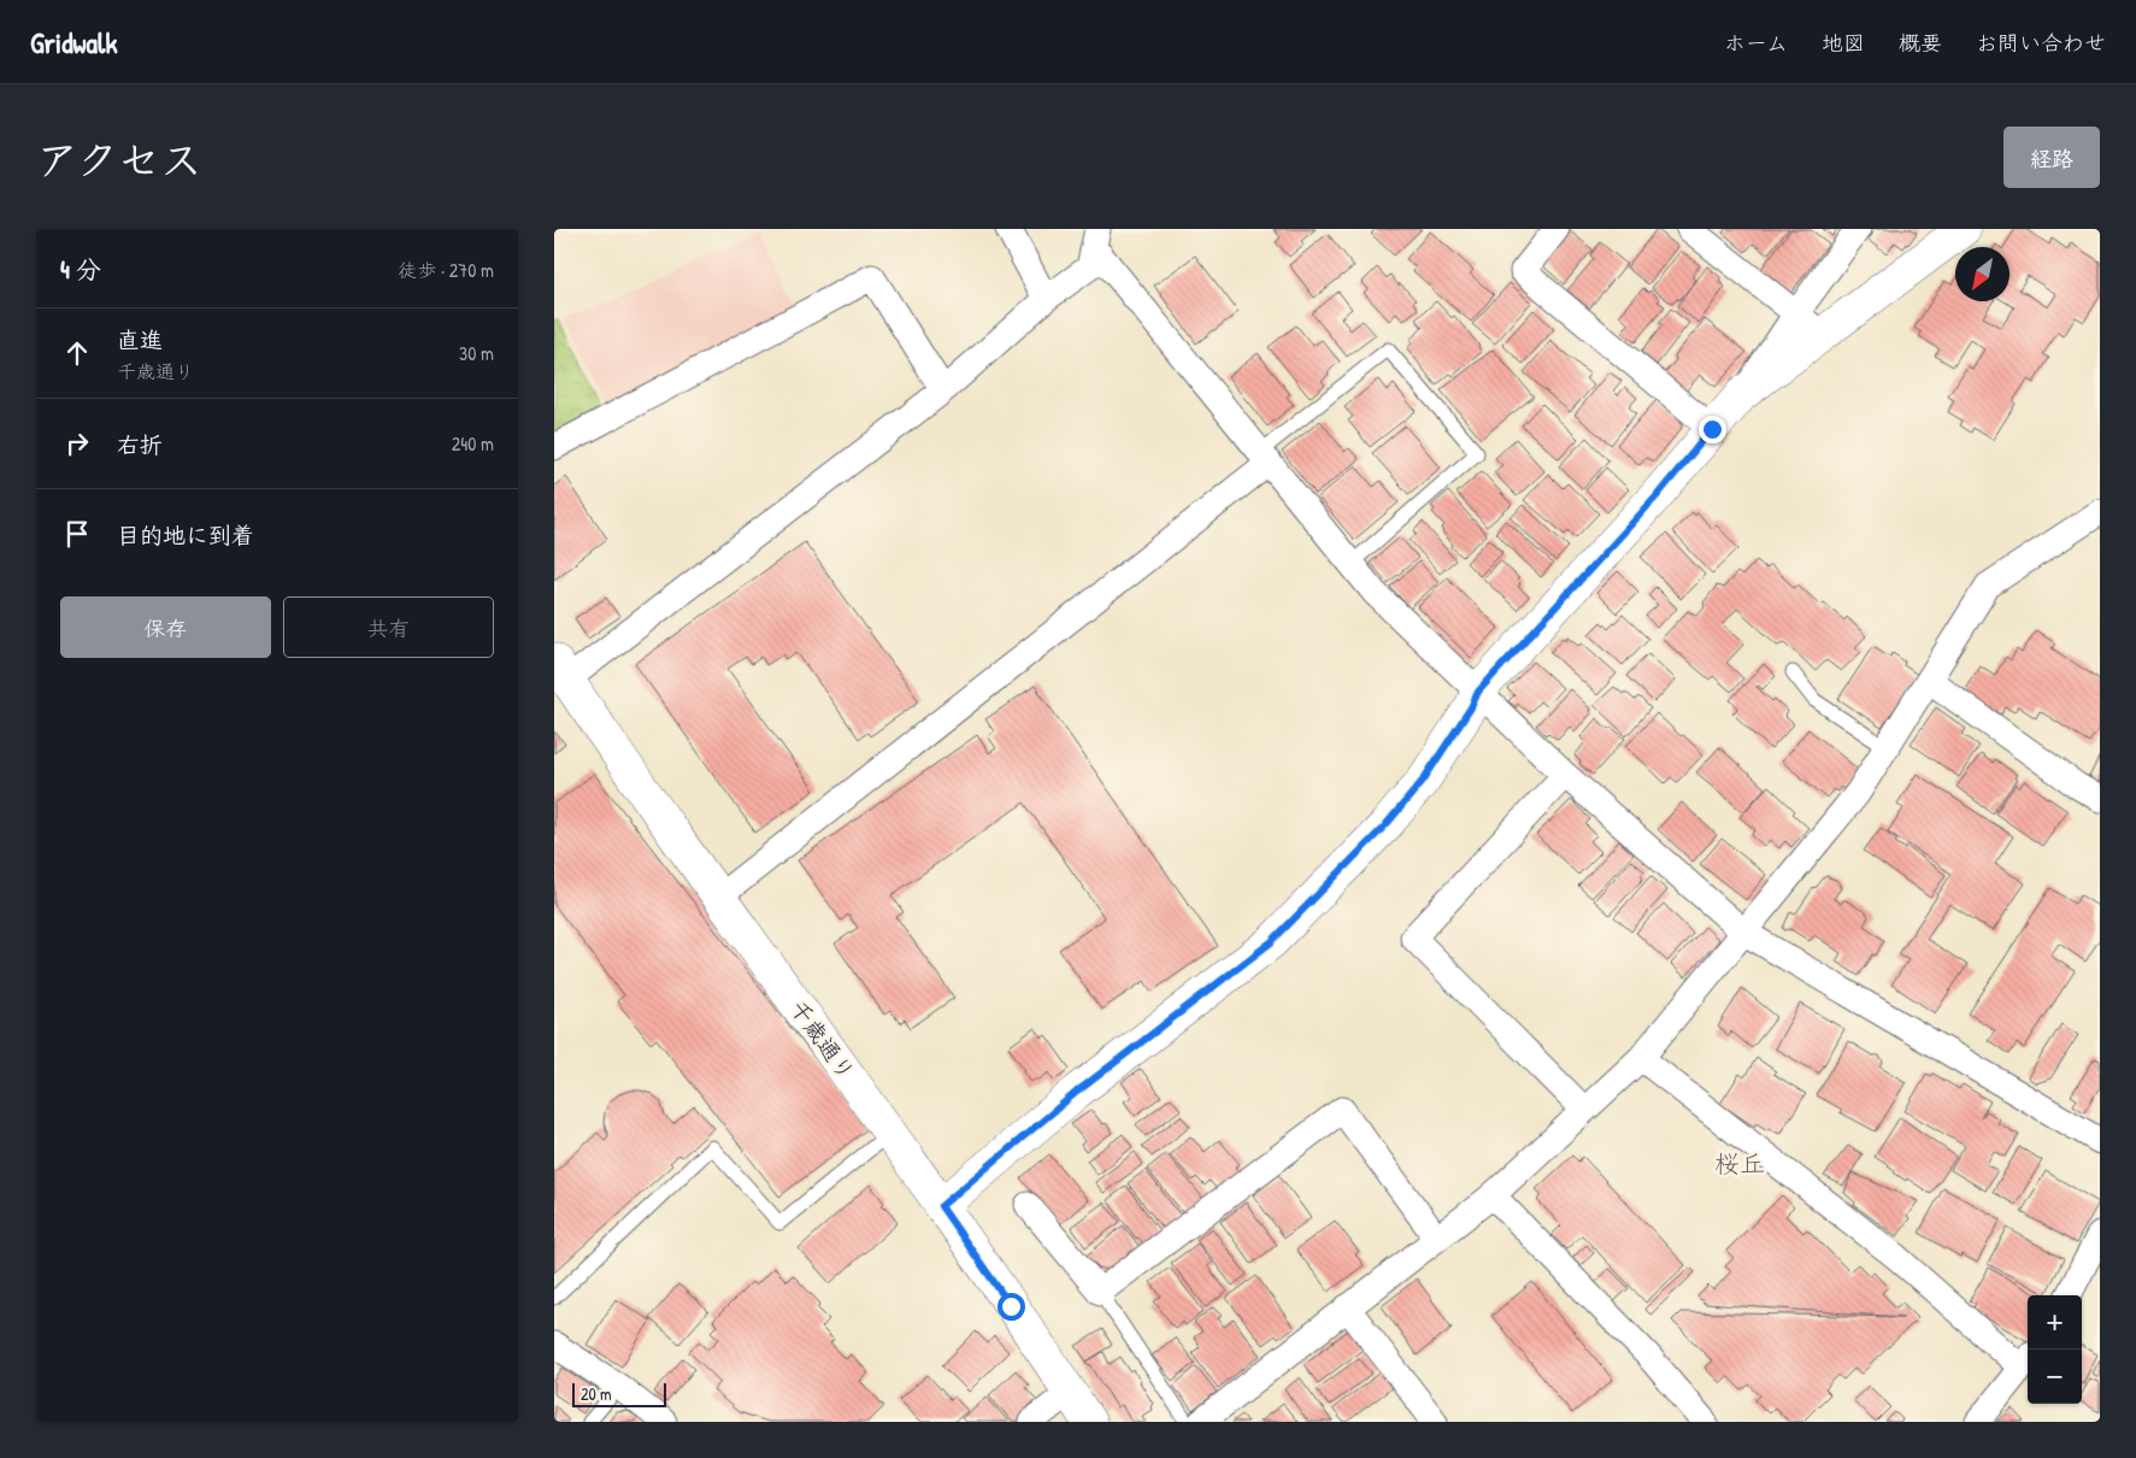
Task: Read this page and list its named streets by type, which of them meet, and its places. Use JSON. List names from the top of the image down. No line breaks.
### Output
{"streets":{"street":["千歳通り"]},"districts":["桜丘"],"scale_bar":"20 m","north":"bottom left","page":{"header":"Gridwalk","nav":["ホーム","地図","概要","お問い合わせ"],"title":"アクセス","buttons":["経路",["保存","共有"]],"heading":["4 分","徒歩 · 270 m"],"list":[["直進","千歳通り","30 m"],["右折","240 m"],"目的地に到着"],"map_buttons":["+","−"],"scale":"20 m"}}
